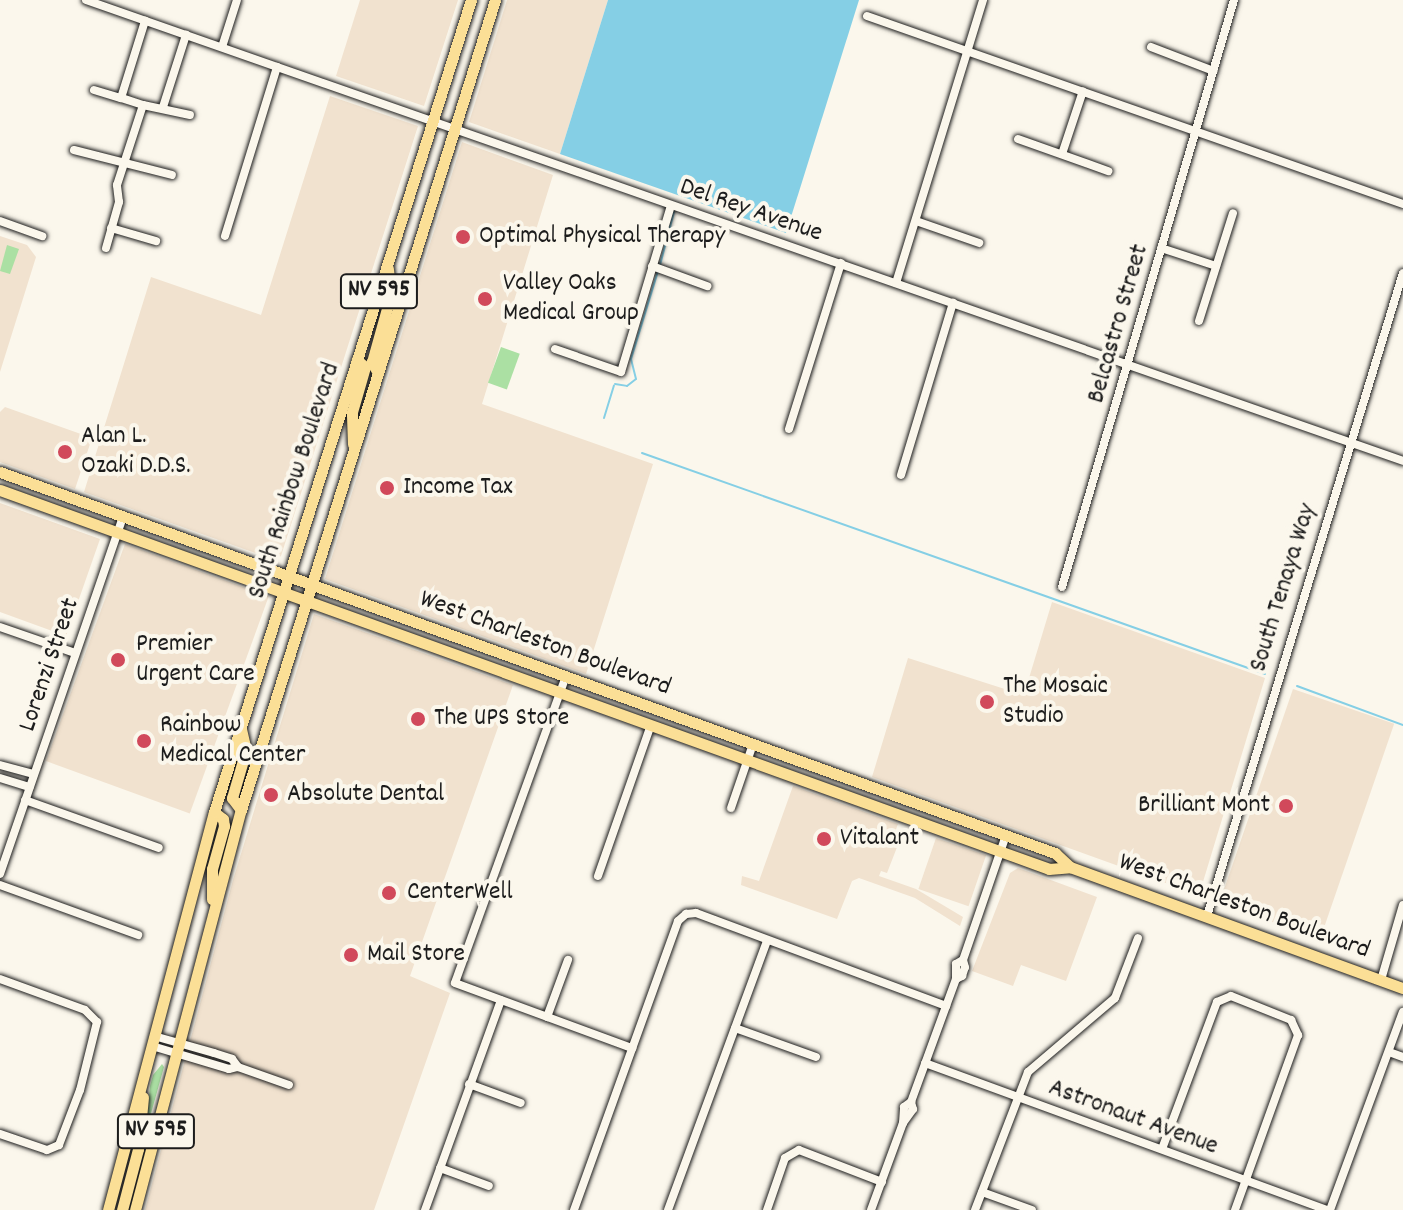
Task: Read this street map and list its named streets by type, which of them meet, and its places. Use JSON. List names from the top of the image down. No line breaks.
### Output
{"streets":{"main road":["NV 595","South Rainbow Boulevard","West Charleston Boulevard"],"street":["Del Rey Avenue","Belcastro Street","South Tenaya Way","Lorenzi Street","Astronaut Avenue"]},"crossings":[["Del Rey Avenue","Belcastro Street"],["Del Rey Avenue","South Rainbow Boulevard"],["Del Rey Avenue","South Tenaya Way"],["South Rainbow Boulevard","West Charleston Boulevard"],["South Tenaya Way","West Charleston Boulevard"],["West Charleston Boulevard","Lorenzi Street"]],"places":["Optimal Physical Therapy","Valley Oaks Medical Group","Alan L. Ozaki D.D.S.","Income Tax","Premier Urgent Care","The Mosaic Studio","The UPS Store","Rainbow Medical Center","Absolute Dental","Brilliant Mont","Vitalant","CenterWell","Mail Store"]}
